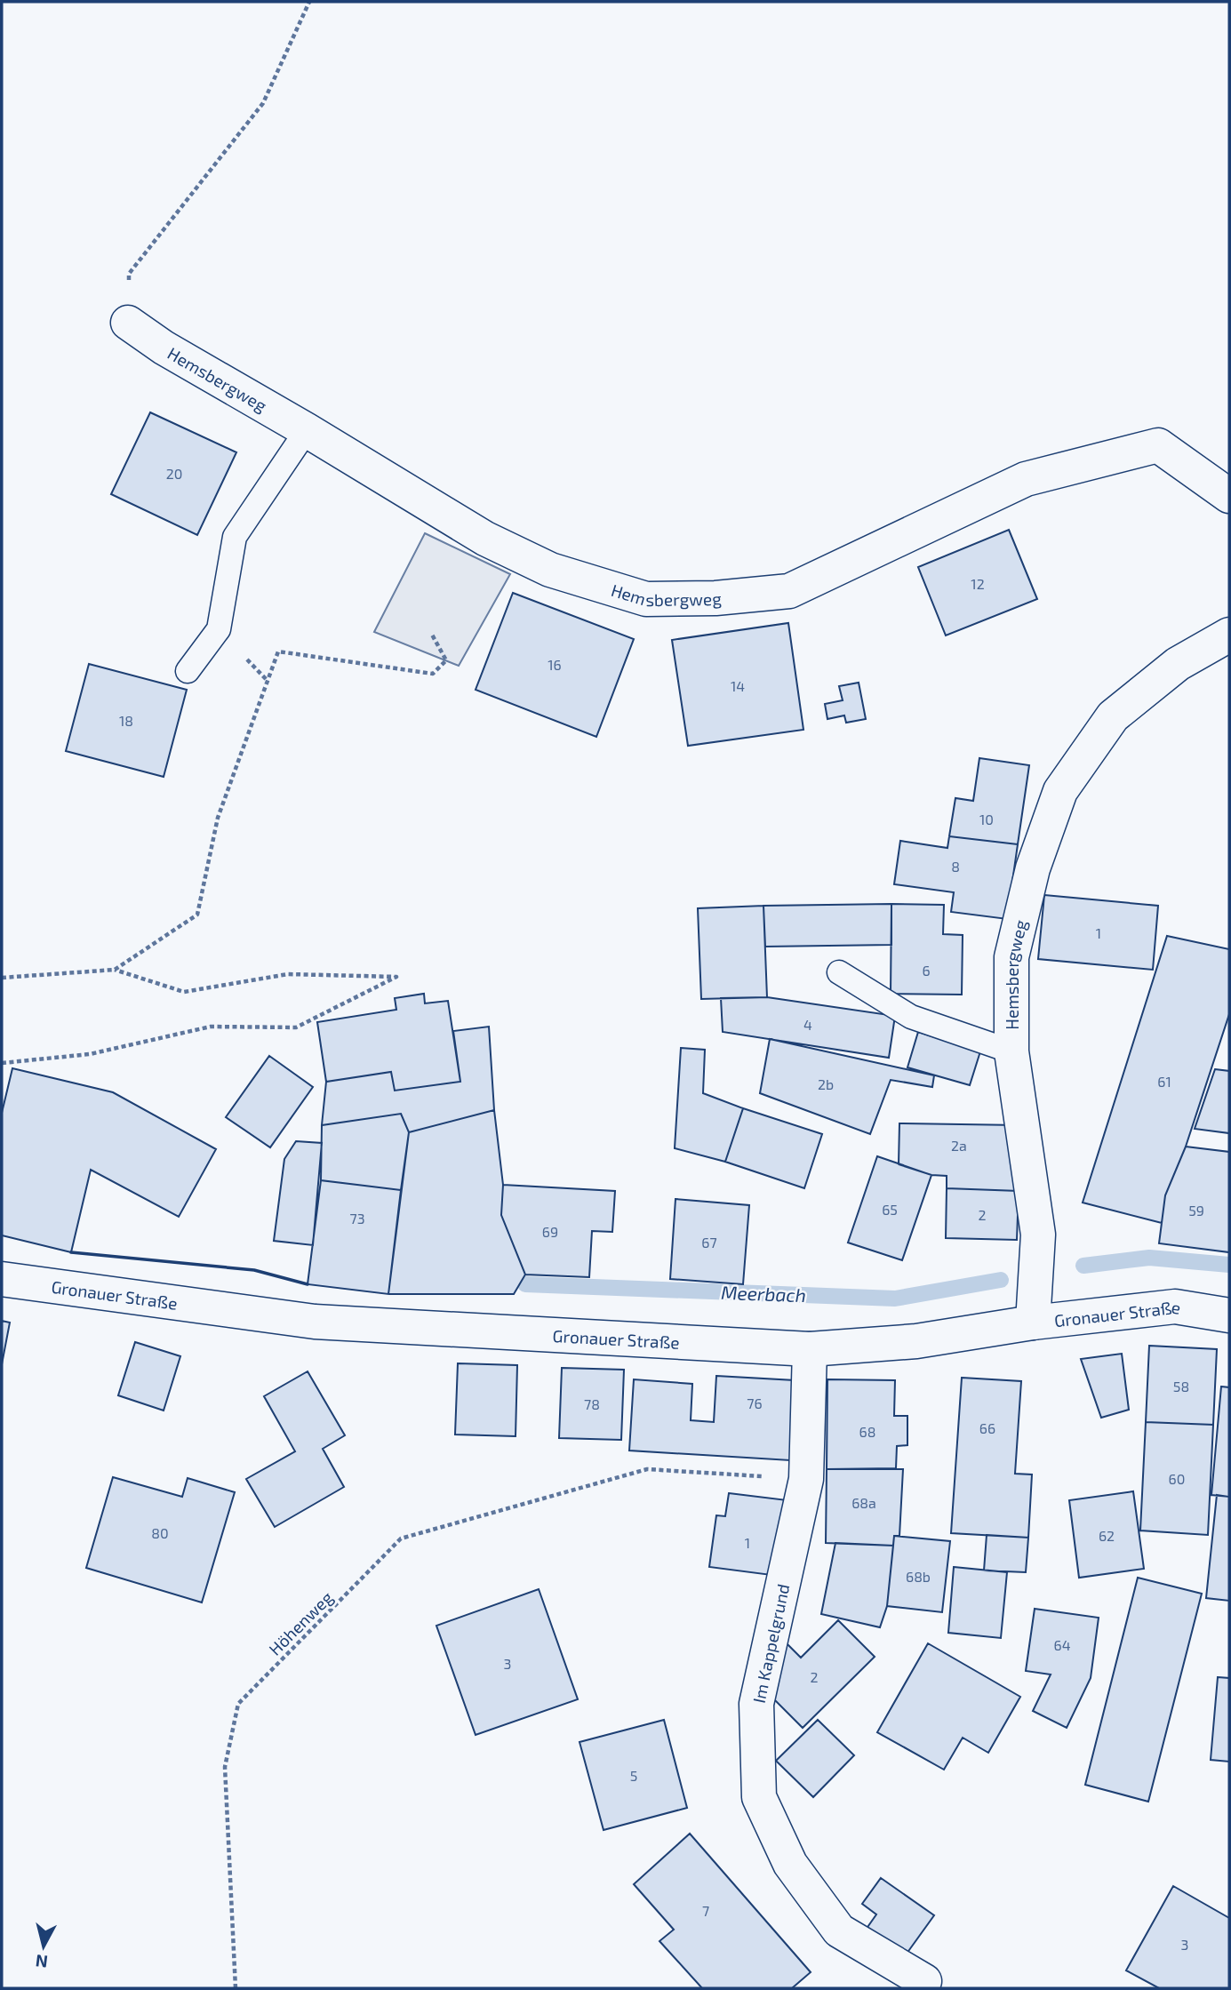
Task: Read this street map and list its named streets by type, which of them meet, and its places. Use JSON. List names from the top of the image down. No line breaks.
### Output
{"streets":{"street":["Hemsbergweg","Gronauer Straße","Im Kappelgrund"],"path":["Höhenweg"]},"crossings":[["Hemsbergweg","Gronauer Straße"],["Gronauer Straße","Im Kappelgrund"],["Höhenweg","Im Kappelgrund"]],"water":["Meerbach"],"house_numbers":["20","12","16","14","18","10","8","1","6","4","61","2b","2a","65","59","2","73","69","67","58","76","78","66","68","60","68a","80","62","1","68b","64","3","2","5","7","3"],"north":"bottom"}
